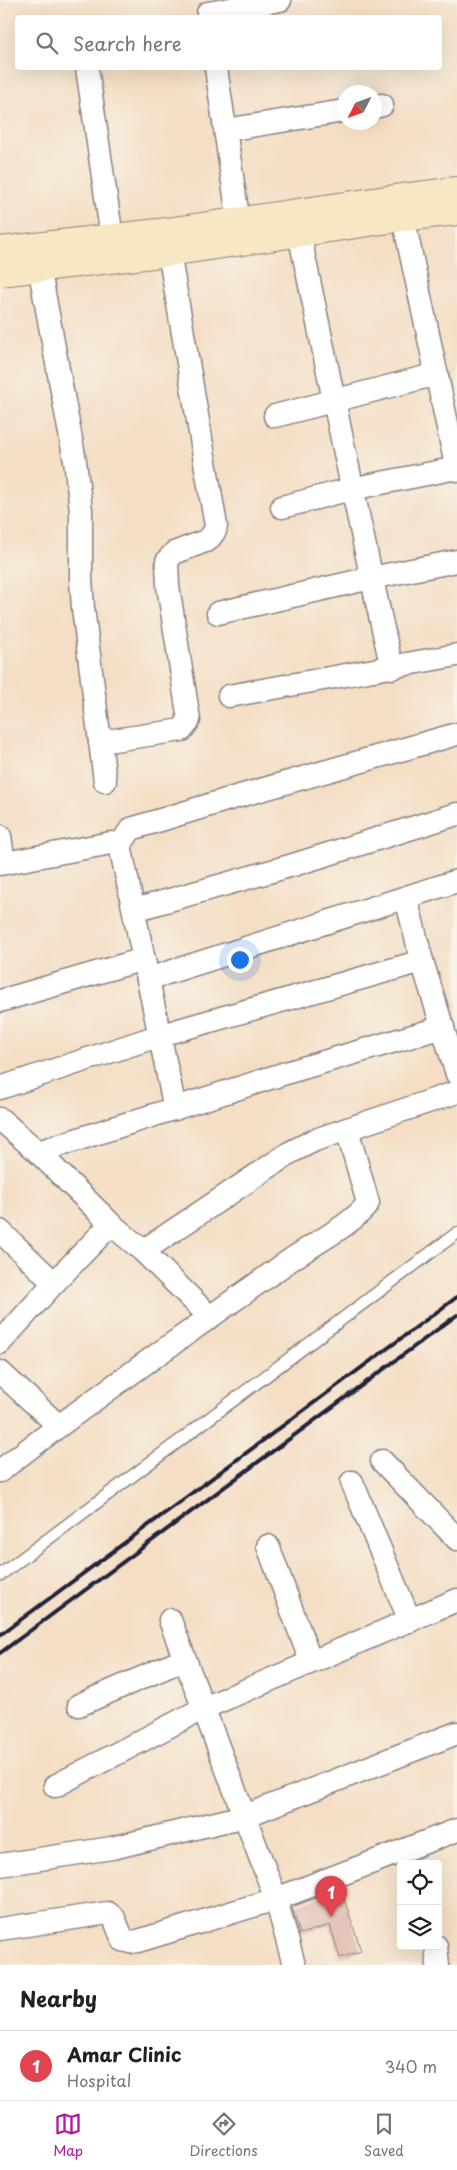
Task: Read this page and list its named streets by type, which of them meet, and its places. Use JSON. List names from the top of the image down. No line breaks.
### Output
{"north":"bottom left","page":{"search":"Search here","pins":"1","heading":"Nearby","list":[{"mark":"1","name":"Amar Clinic","note":"Hospital","value":"340 m"}],"nav":["Map","Directions","Saved"]}}
